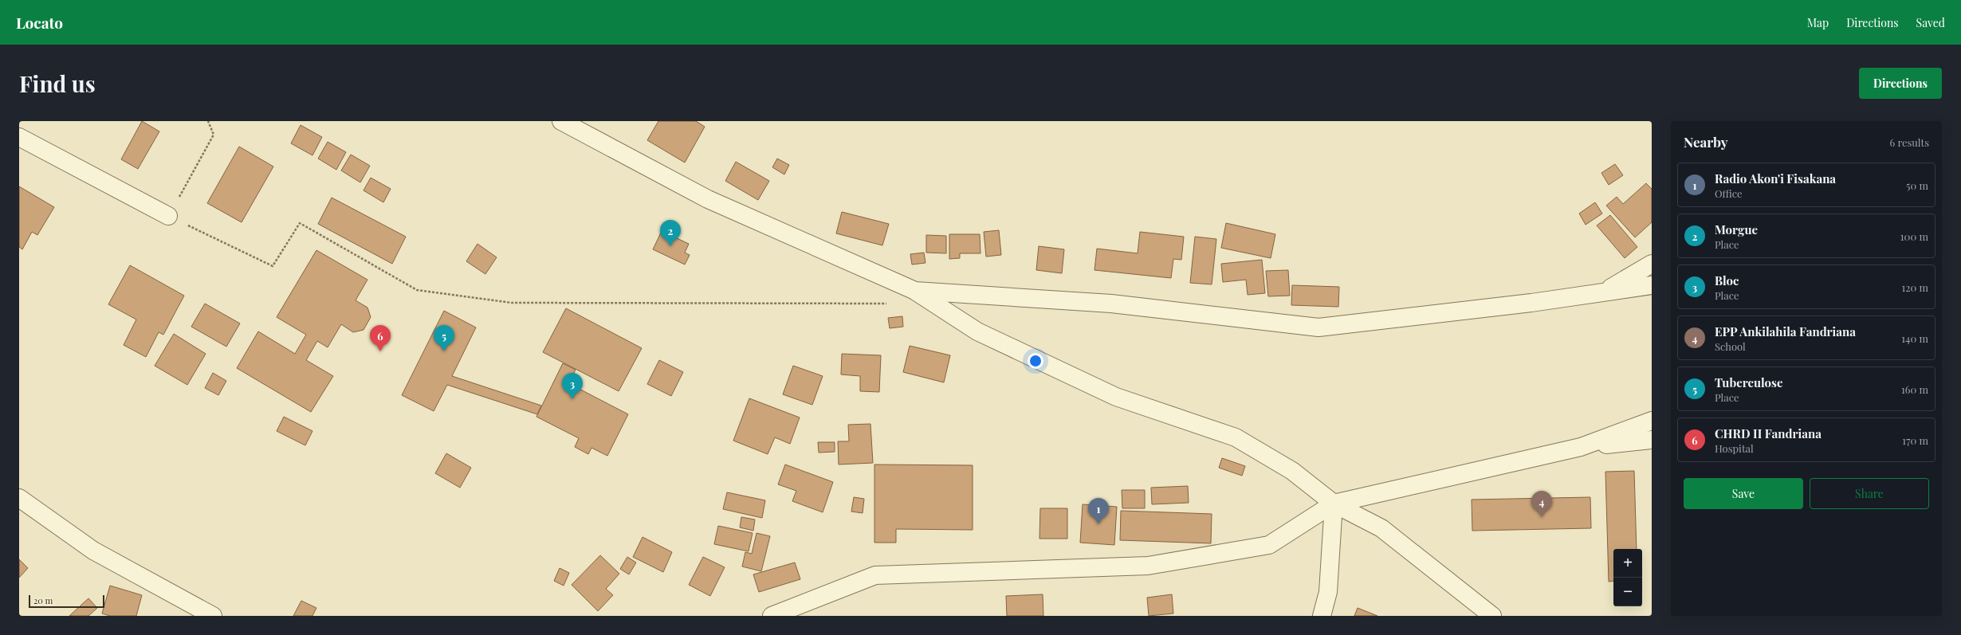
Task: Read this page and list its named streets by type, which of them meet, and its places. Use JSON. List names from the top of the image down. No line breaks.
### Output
{"scale_bar":"20 m","page":{"header":"Locato","nav":["Map","Directions","Saved"],"buttons":["Directions",["Save","Share"]],"title":"Find us","heading":["Nearby","6 results"],"list":[{"mark":"1","name":"Radio Akon'i Fisakana","note":"Office","value":"50 m"},{"mark":"2","name":"Morgue","note":"Place","value":"100 m"},{"mark":"3","name":"Bloc","note":"Place","value":"120 m"},{"mark":"4","name":"EPP Ankilahila Fandriana","note":"School","value":"140 m"},{"mark":"5","name":"Tuberculose","note":"Place","value":"160 m"},{"mark":"6","name":"CHRD II Fandriana","note":"Hospital","value":"170 m"}],"pins":["2","5","6","3","4","1"],"map_buttons":["+","−"],"scale":"20 m"}}
